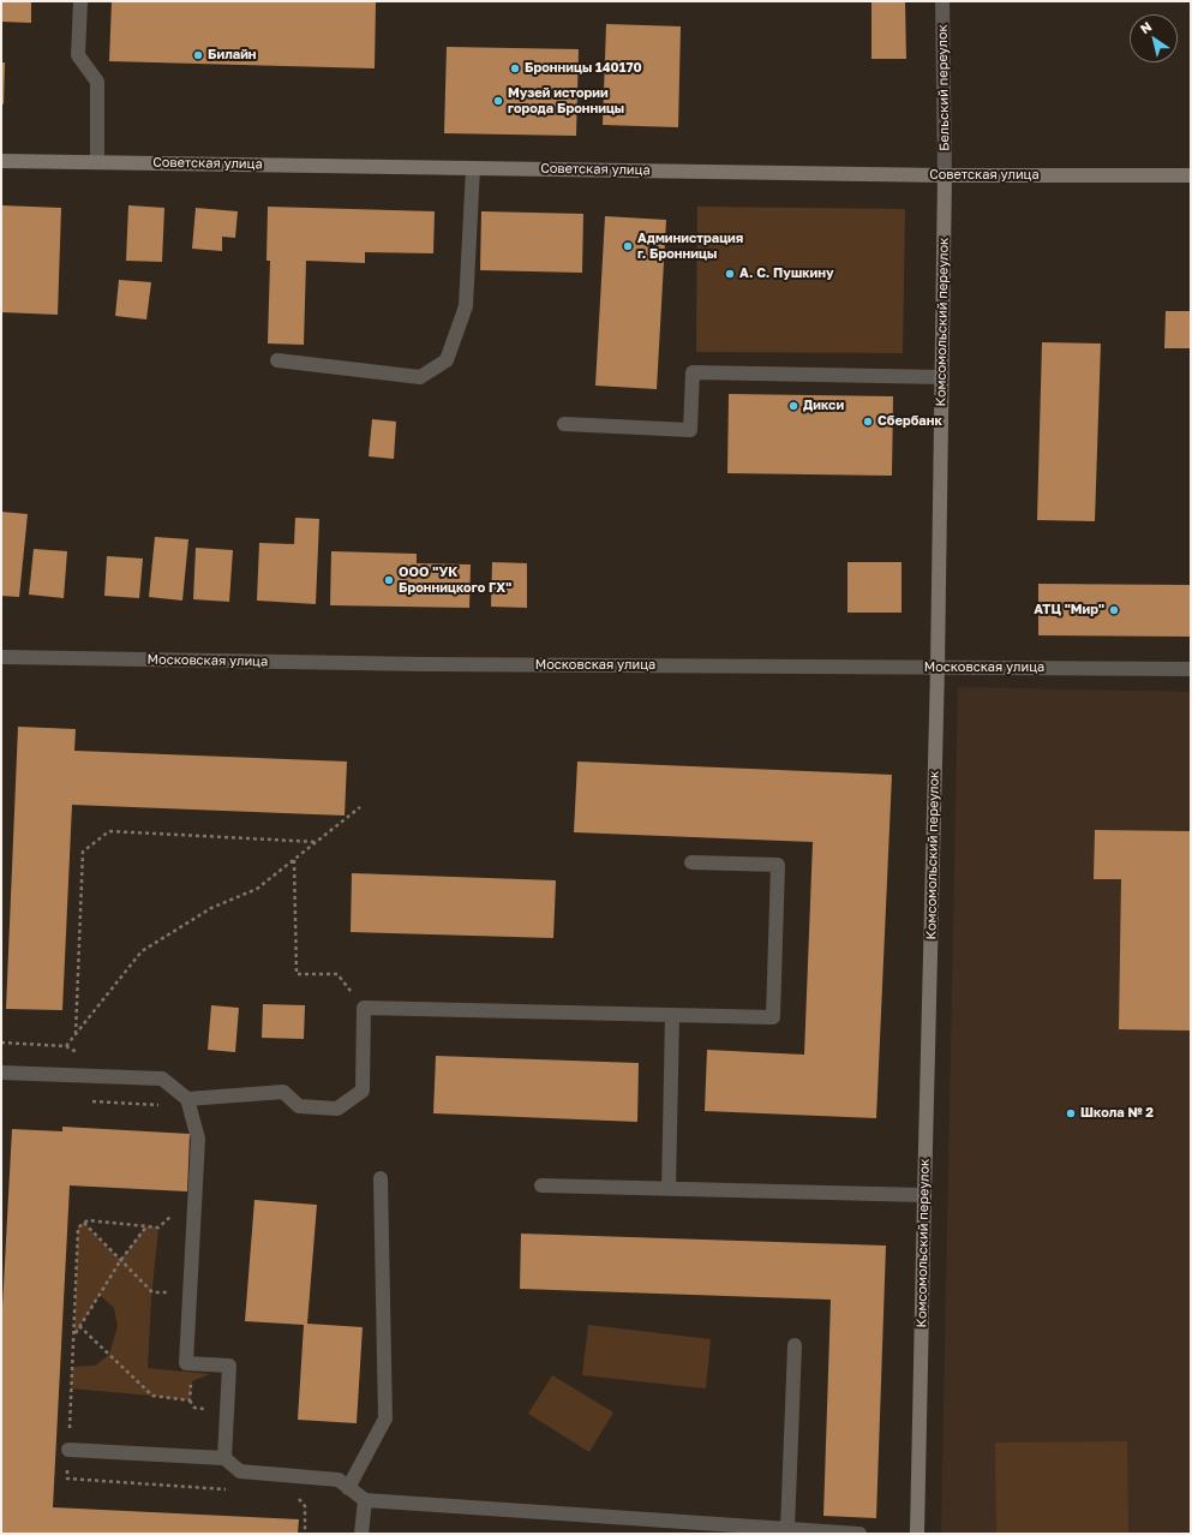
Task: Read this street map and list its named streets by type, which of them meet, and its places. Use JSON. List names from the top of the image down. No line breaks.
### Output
{"streets":{"street":["Бельский переулок","Советская улица","Комсомольский переулок","Московская улица"]},"crossings":[["Бельский переулок","Советская улица"],["Бельский переулок","Комсомольский переулок"],["Советская улица","Комсомольский переулок"],["Комсомольский переулок","Московская улица"]],"places":["Билайн","Бронницы 140170","Музей истории города Бронницы","Администрация г. Бронницы","А. С. Пушкину","Дикси","Сбербанк","ООО \"УК Бронницкого ГХ\"","АТЦ \"Мир\"","Школа № 2"],"north":"top left"}
